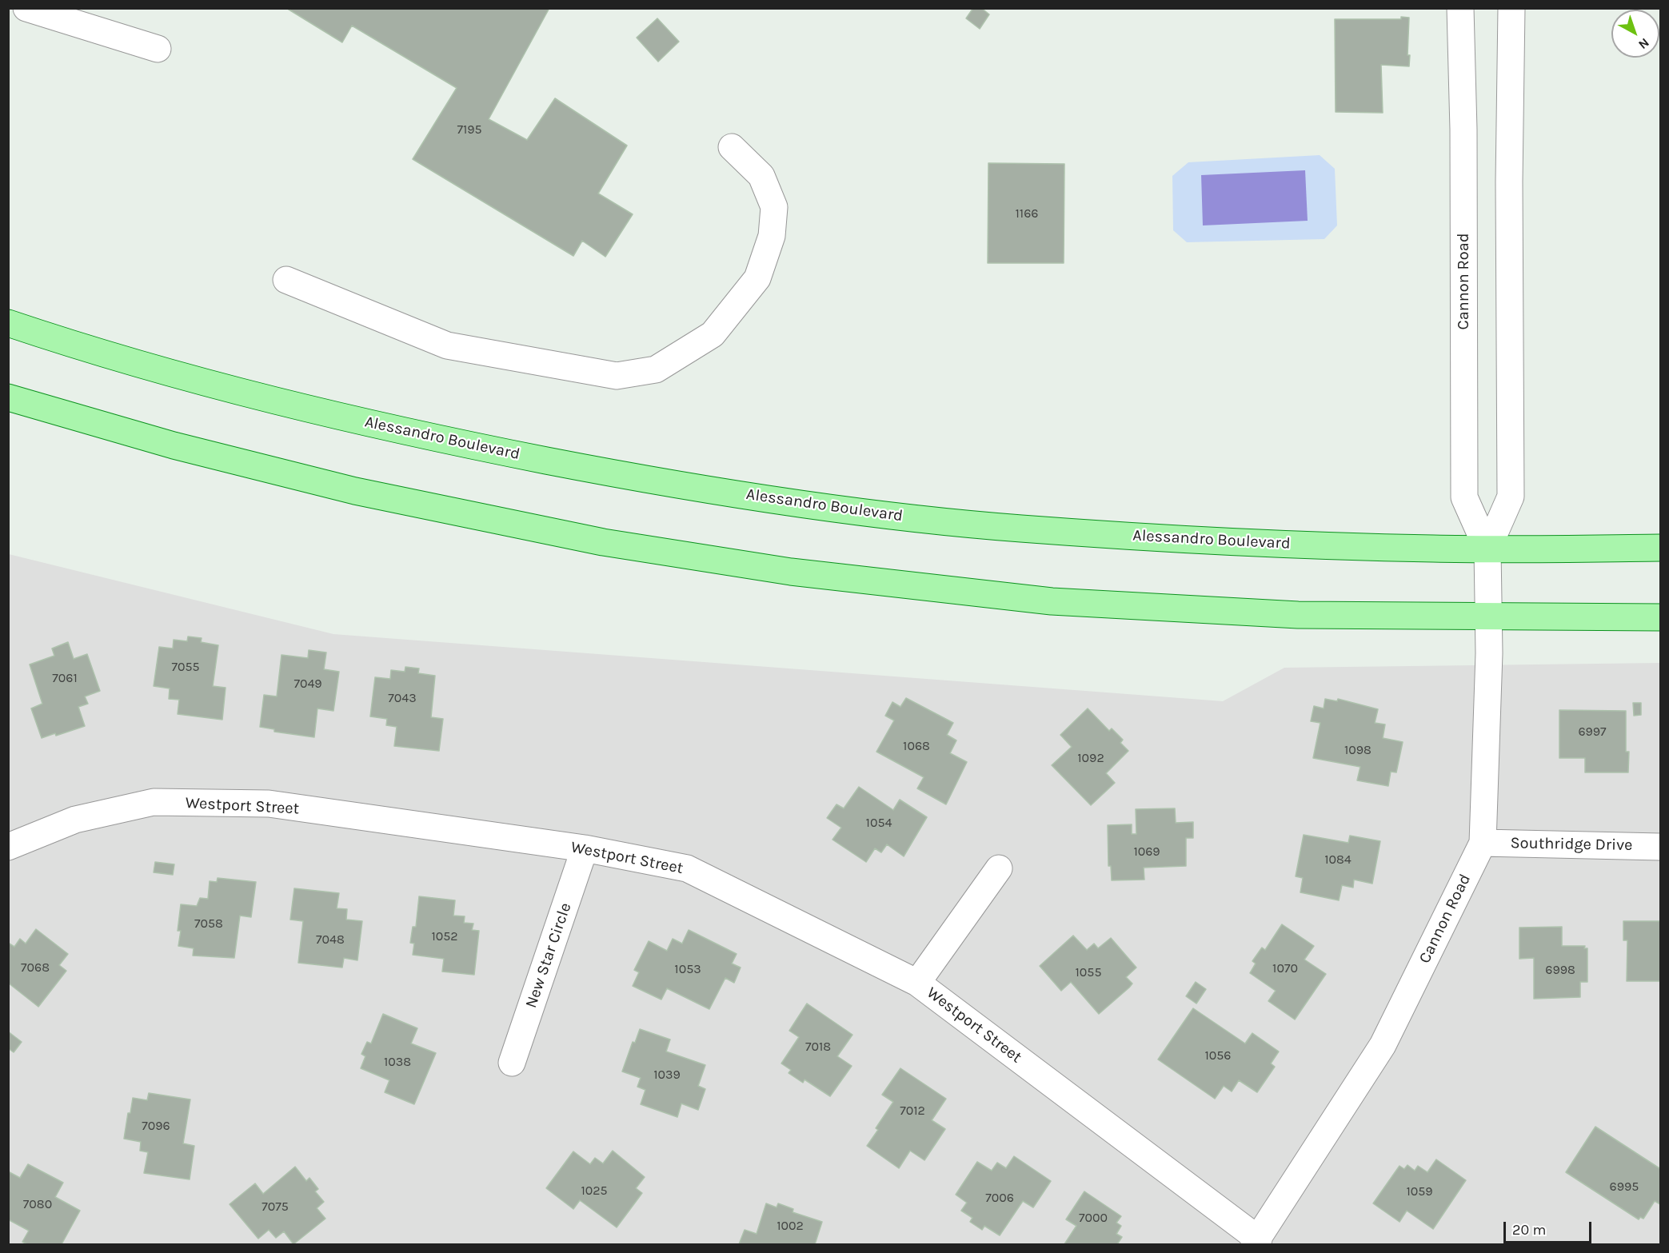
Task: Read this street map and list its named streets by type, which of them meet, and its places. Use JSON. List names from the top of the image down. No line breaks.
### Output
{"streets":{"main road":["Alessandro Boulevard"],"street":["Cannon Road","Westport Street","Southridge Drive","New Star Circle"]},"crossings":[["Cannon Road","Alessandro Boulevard"],["Cannon Road","Westport Street"],["Cannon Road","Southridge Drive"],["Westport Street","New Star Circle"]],"house_numbers":["7195","1166","7055","7061","7049","7043","6997","1068","1098","1092","1054","1069","1084","7058","1052","7048","7068","1070","1053","6998","1055","7018","1056","1038","1039","7012","7096","6995","1025","1059","7006","7080","7075","7000","1002"],"scale_bar":"20 m","north":"bottom right"}
